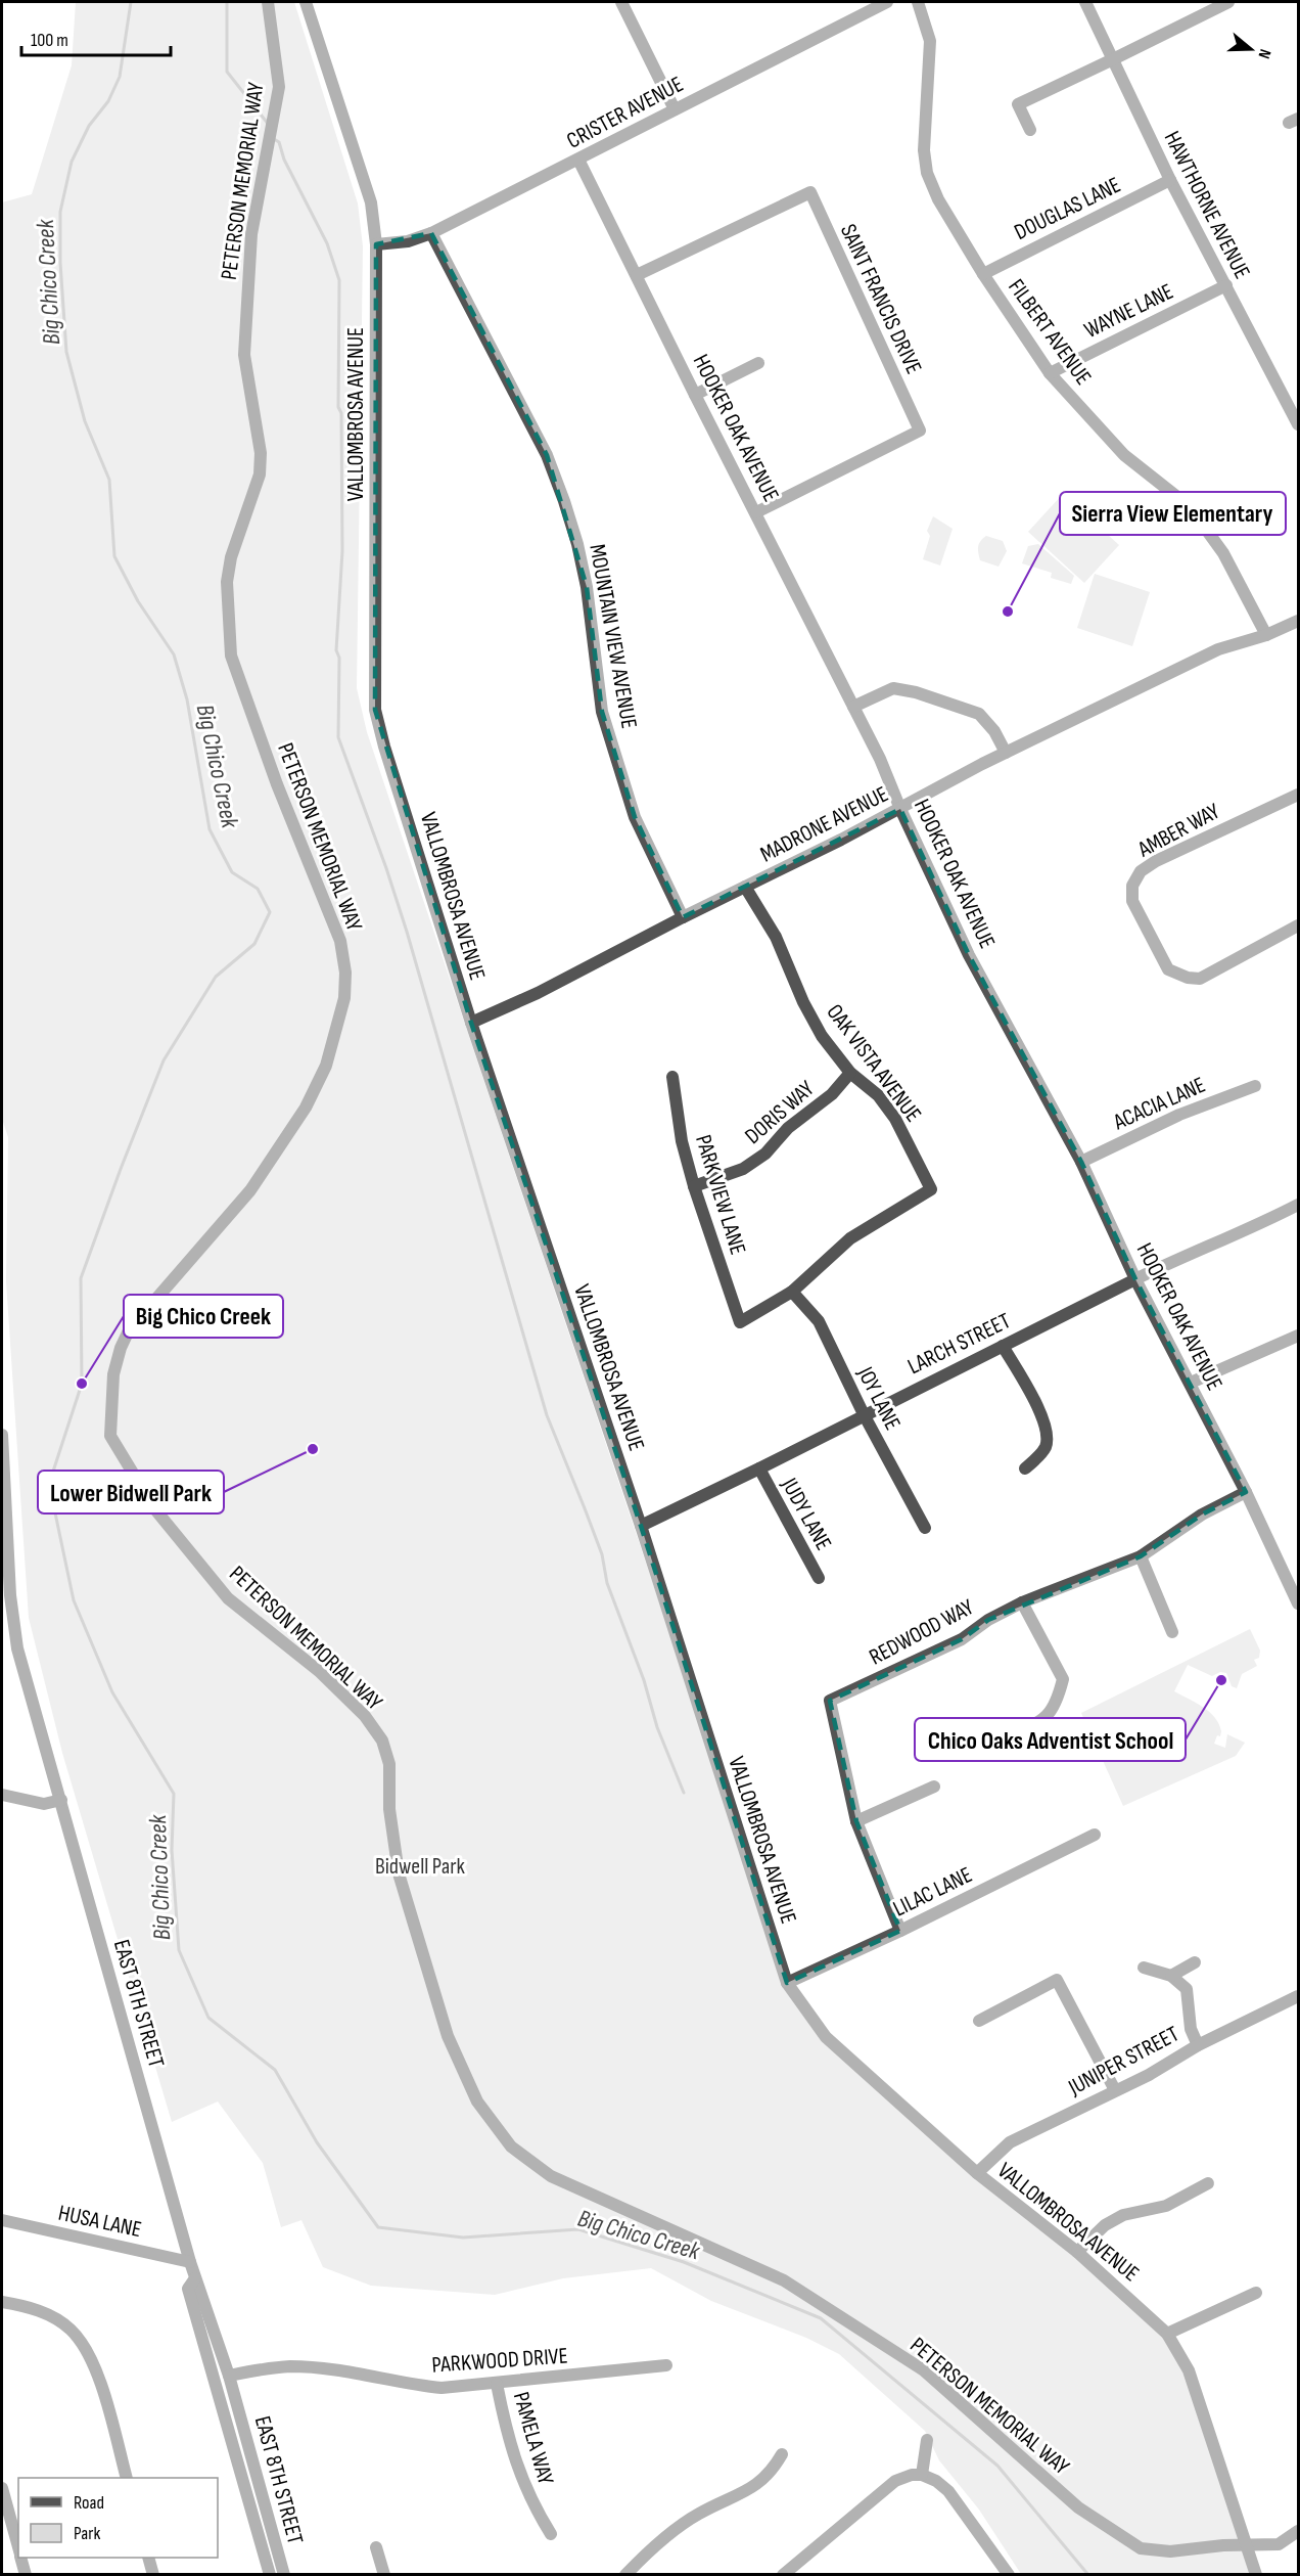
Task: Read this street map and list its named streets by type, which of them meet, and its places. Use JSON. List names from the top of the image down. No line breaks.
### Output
{"streets":{"street":["CRISTER AVENUE","PETERSON MEMORIAL WAY","HAWTHORNE AVENUE","DOUGLAS LANE","SAINT FRANCIS DRIVE","WAYNE LANE","FILBERT AVENUE","VALLOMBROSA AVENUE","HOOKER OAK AVENUE","MOUNTAIN VIEW AVENUE","MADRONE AVENUE","AMBER WAY","OAK VISTA AVENUE","ACACIA LANE","DORIS WAY","PARK VIEW LANE","LARCH STREET","JOY LANE","JUDY LANE","REDWOOD WAY","LILAC LANE","EAST 8TH STREET","JUNIPER STREET","HUSA LANE","PARKWOOD DRIVE","PAMELA WAY"]},"crossings":[["CRISTER AVENUE","VALLOMBROSA AVENUE"],["CRISTER AVENUE","HOOKER OAK AVENUE"],["CRISTER AVENUE","MOUNTAIN VIEW AVENUE"],["PETERSON MEMORIAL WAY","VALLOMBROSA AVENUE"],["HAWTHORNE AVENUE","DOUGLAS LANE"],["HAWTHORNE AVENUE","WAYNE LANE"],["DOUGLAS LANE","FILBERT AVENUE"],["SAINT FRANCIS DRIVE","HOOKER OAK AVENUE"],["WAYNE LANE","FILBERT AVENUE"],["FILBERT AVENUE","MADRONE AVENUE"],["VALLOMBROSA AVENUE","MADRONE AVENUE"],["VALLOMBROSA AVENUE","LARCH STREET"],["VALLOMBROSA AVENUE","LILAC LANE"],["VALLOMBROSA AVENUE","JUNIPER STREET"],["HOOKER OAK AVENUE","MADRONE AVENUE"],["HOOKER OAK AVENUE","ACACIA LANE"],["HOOKER OAK AVENUE","LARCH STREET"],["HOOKER OAK AVENUE","REDWOOD WAY"],["MOUNTAIN VIEW AVENUE","MADRONE AVENUE"],["MADRONE AVENUE","OAK VISTA AVENUE"],["OAK VISTA AVENUE","DORIS WAY"],["OAK VISTA AVENUE","PARK VIEW LANE"],["OAK VISTA AVENUE","JOY LANE"],["DORIS WAY","PARK VIEW LANE"],["LARCH STREET","JOY LANE"],["LARCH STREET","JUDY LANE"],["REDWOOD WAY","LILAC LANE"],["EAST 8TH STREET","HUSA LANE"],["EAST 8TH STREET","PARKWOOD DRIVE"],["PARKWOOD DRIVE","PAMELA WAY"]],"water":["Big Chico Creek"],"parks":["Bidwell Park"],"places":["Sierra View Elementary","Big Chico Creek","Lower Bidwell Park","Chico Oaks Adventist School"],"legend":["Road","Park"],"scale_bar":"100 m","north":"right"}
